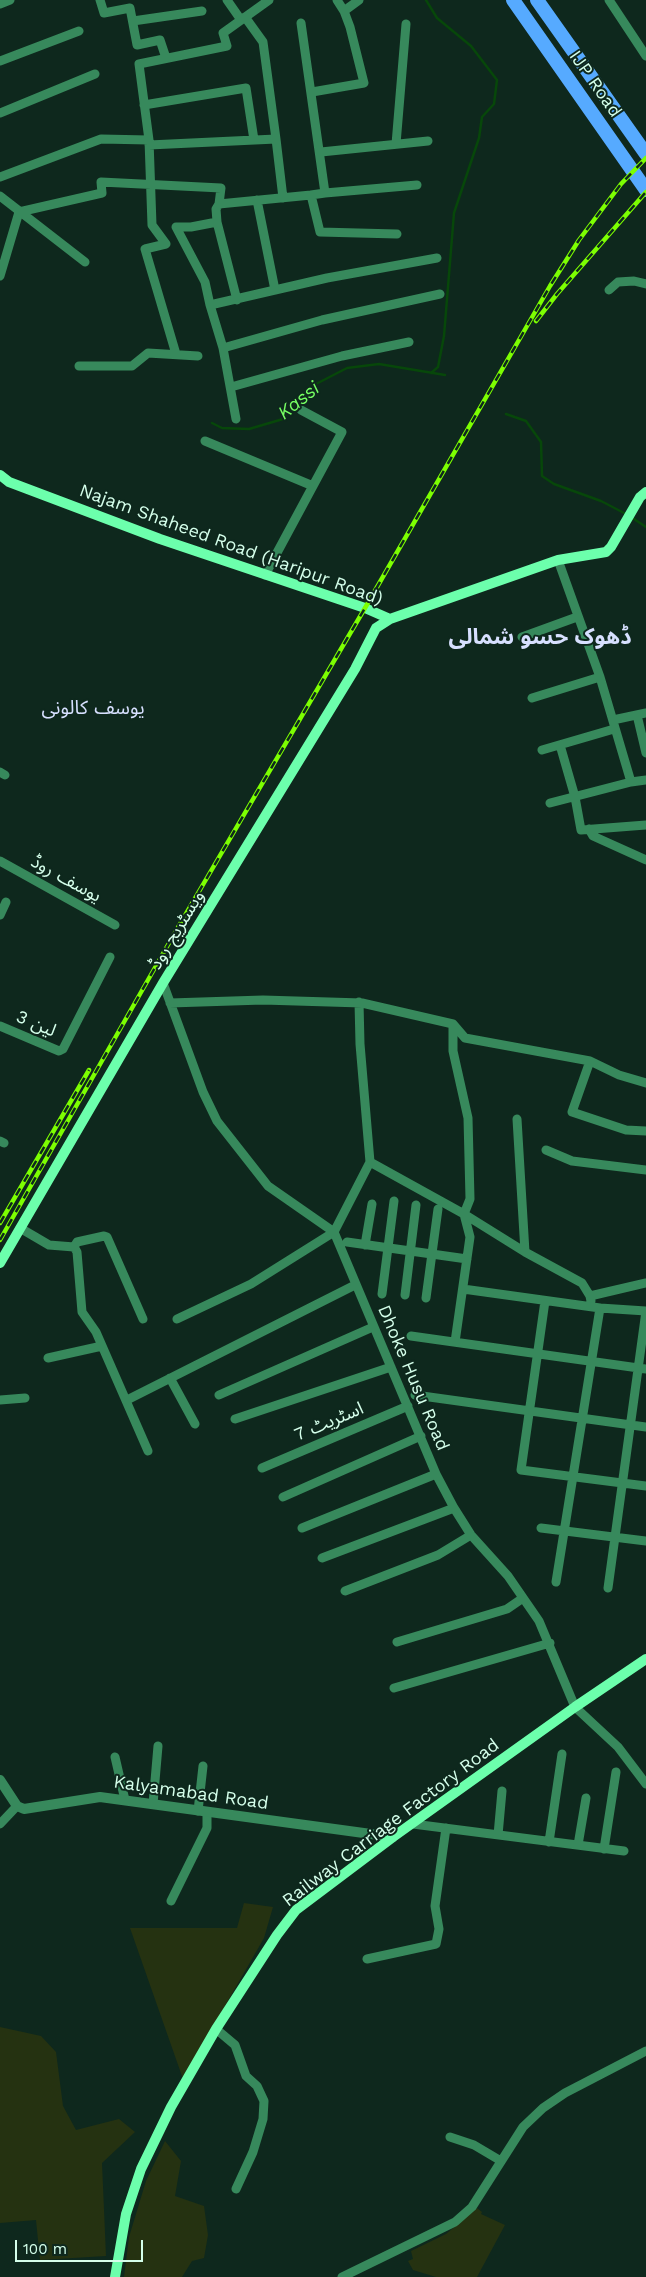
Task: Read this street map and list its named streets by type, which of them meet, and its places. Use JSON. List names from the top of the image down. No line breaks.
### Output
{"streets":{"highway":["IJP Road"],"main road":["Najam Shaheed Road (Haripur Road)","ویسٹریج روڈ","Railway Carriage Factory Road"],"street":["یوسف روڈ","لین 3","Dhoke Husu Road","اسٹریٹ 7","Kalyamabad Road"]},"crossings":[["Najam Shaheed Road (Haripur Road)","ویسٹریج روڈ"],["Dhoke Husu Road","اسٹریٹ 7"],["Dhoke Husu Road","Railway Carriage Factory Road"],["Kalyamabad Road","Railway Carriage Factory Road"]],"districts":["ڈھوک حسو شمالی","یوسف کالونی"],"water":["Kassi"],"scale_bar":"100 m"}
